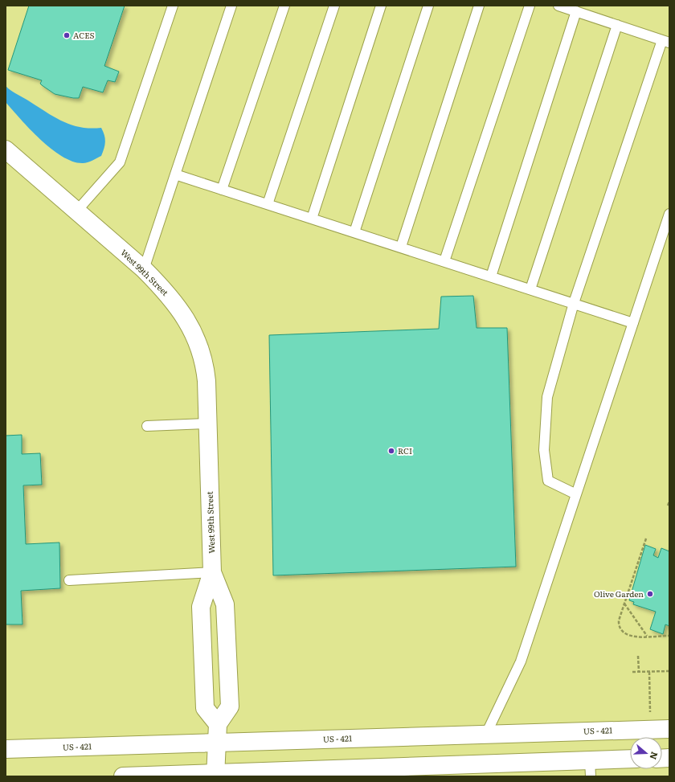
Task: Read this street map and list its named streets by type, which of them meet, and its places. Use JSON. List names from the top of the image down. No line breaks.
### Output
{"streets":{"main road":["West 99th Street","US - 421"]},"crossings":[["West 99th Street","US - 421"]],"places":["ACES","RCI","Olive Garden"],"north":"right"}
